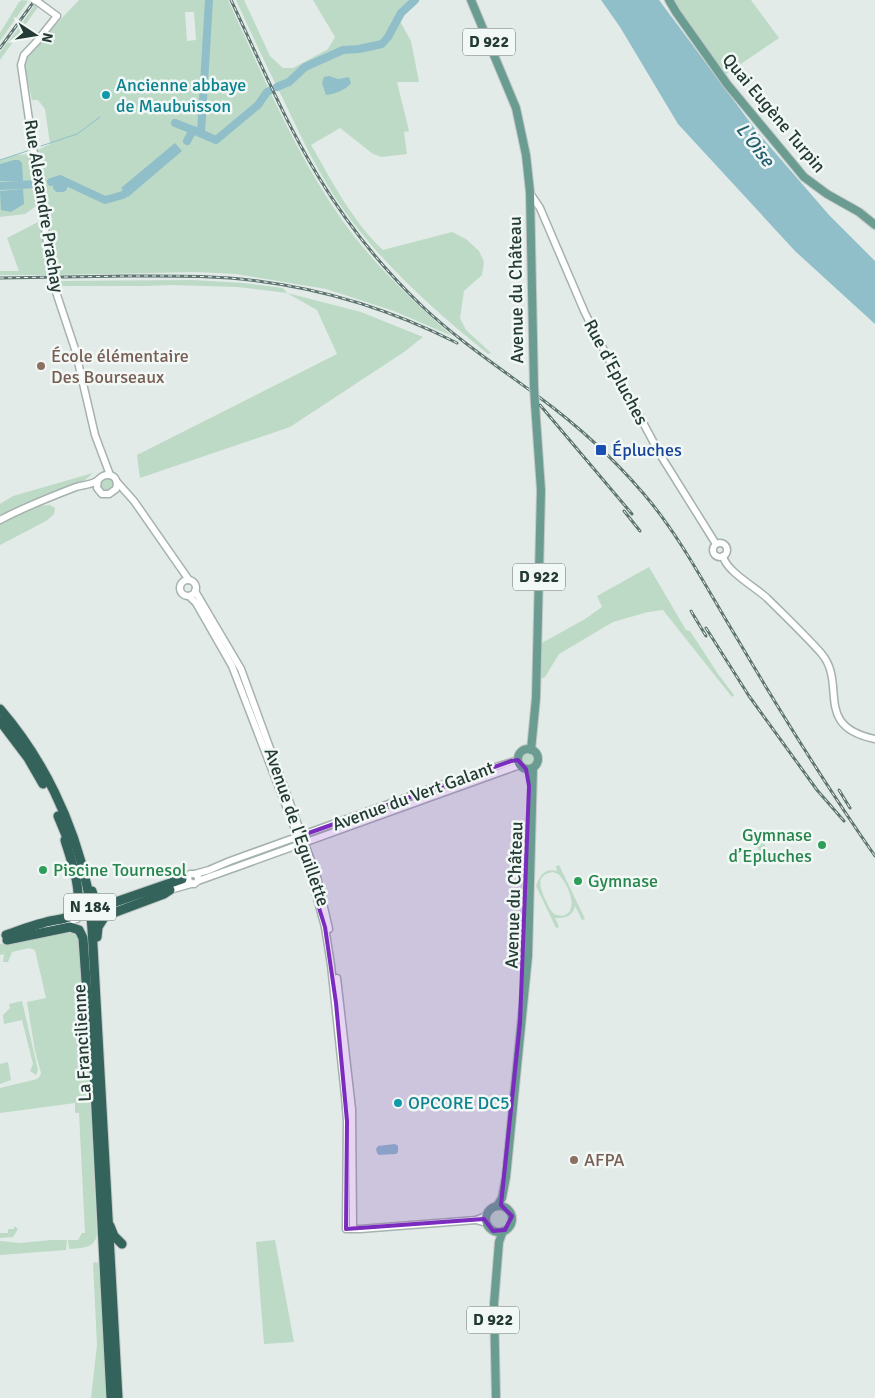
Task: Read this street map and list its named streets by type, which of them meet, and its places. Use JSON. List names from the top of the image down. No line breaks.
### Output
{"streets":{"highway":["N 184","La Francilienne"],"main road":["D 922","Quai Eugène Turpin","Avenue du Château"],"street":["Rue Alexandre Prachay","Rue d'Epluches","Avenue du Vert Galant","Avenue de l'Eguillette"]},"crossings":[["D 922","Avenue du Château"],["D 922","Rue d'Epluches"],["D 922","Avenue de l'Eguillette"],["Avenue du Château","Rue d'Epluches"],["Avenue du Château","Avenue du Vert Galant"],["Avenue du Château","Avenue de l'Eguillette"],["Avenue du Vert Galant","Avenue de l'Eguillette"]],"water":["L'Oise"],"places":{"other":["Ancienne abbaye de Maubuisson","École élémentaire Des Bourseaux","Gymnase d’Epluches","Piscine Tournesol","Gymnase","OPCORE DC5","AFPA"],"transit":["Épluches"]},"north":"right"}
